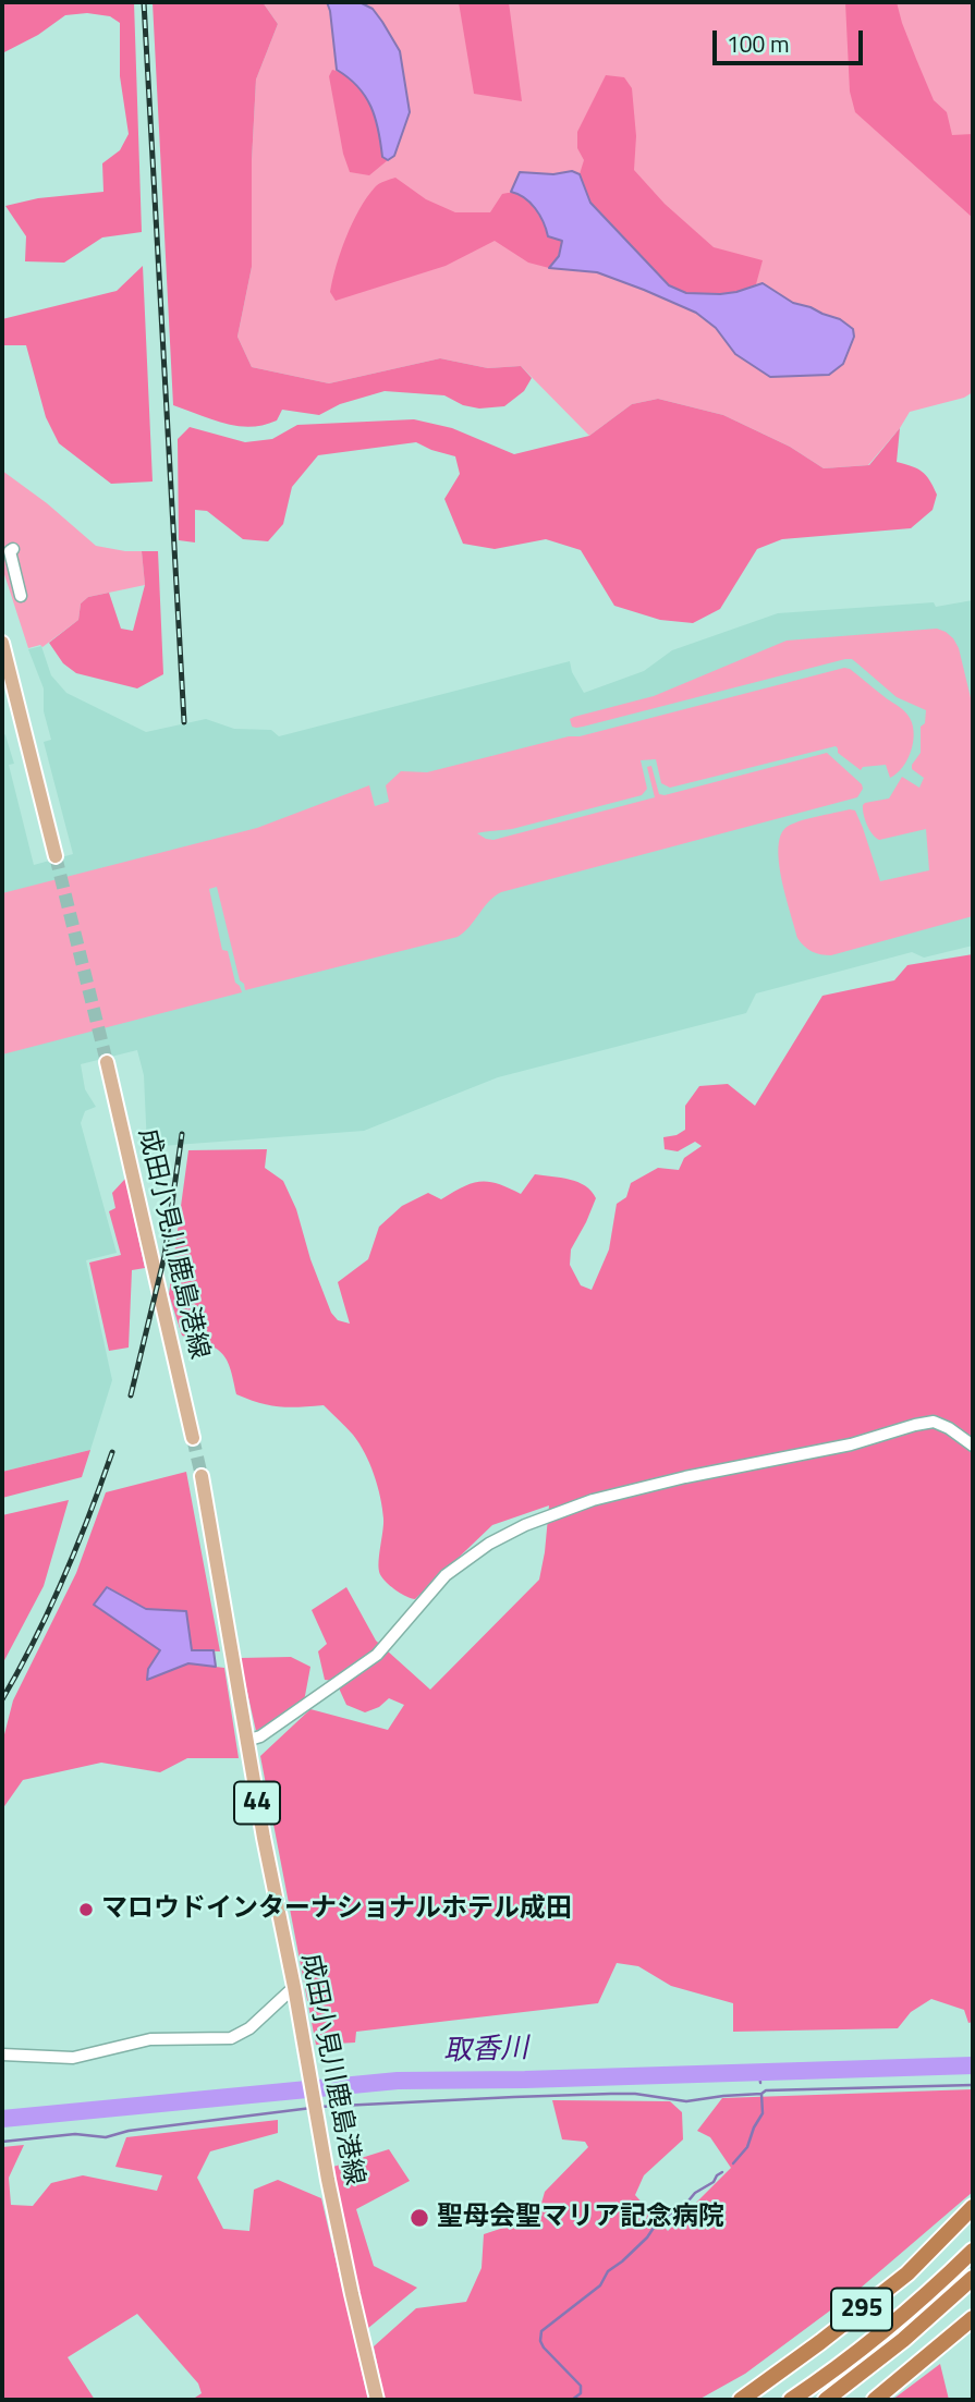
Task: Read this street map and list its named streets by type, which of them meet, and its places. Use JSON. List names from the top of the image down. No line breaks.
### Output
{"streets":{"highway":["295"],"main road":["成田小見川鹿島港線","44"]},"water":["取香川"],"places":["マロウドインターナショナルホテル成田","聖母会聖マリア記念病院"],"scale_bar":"100 m"}
